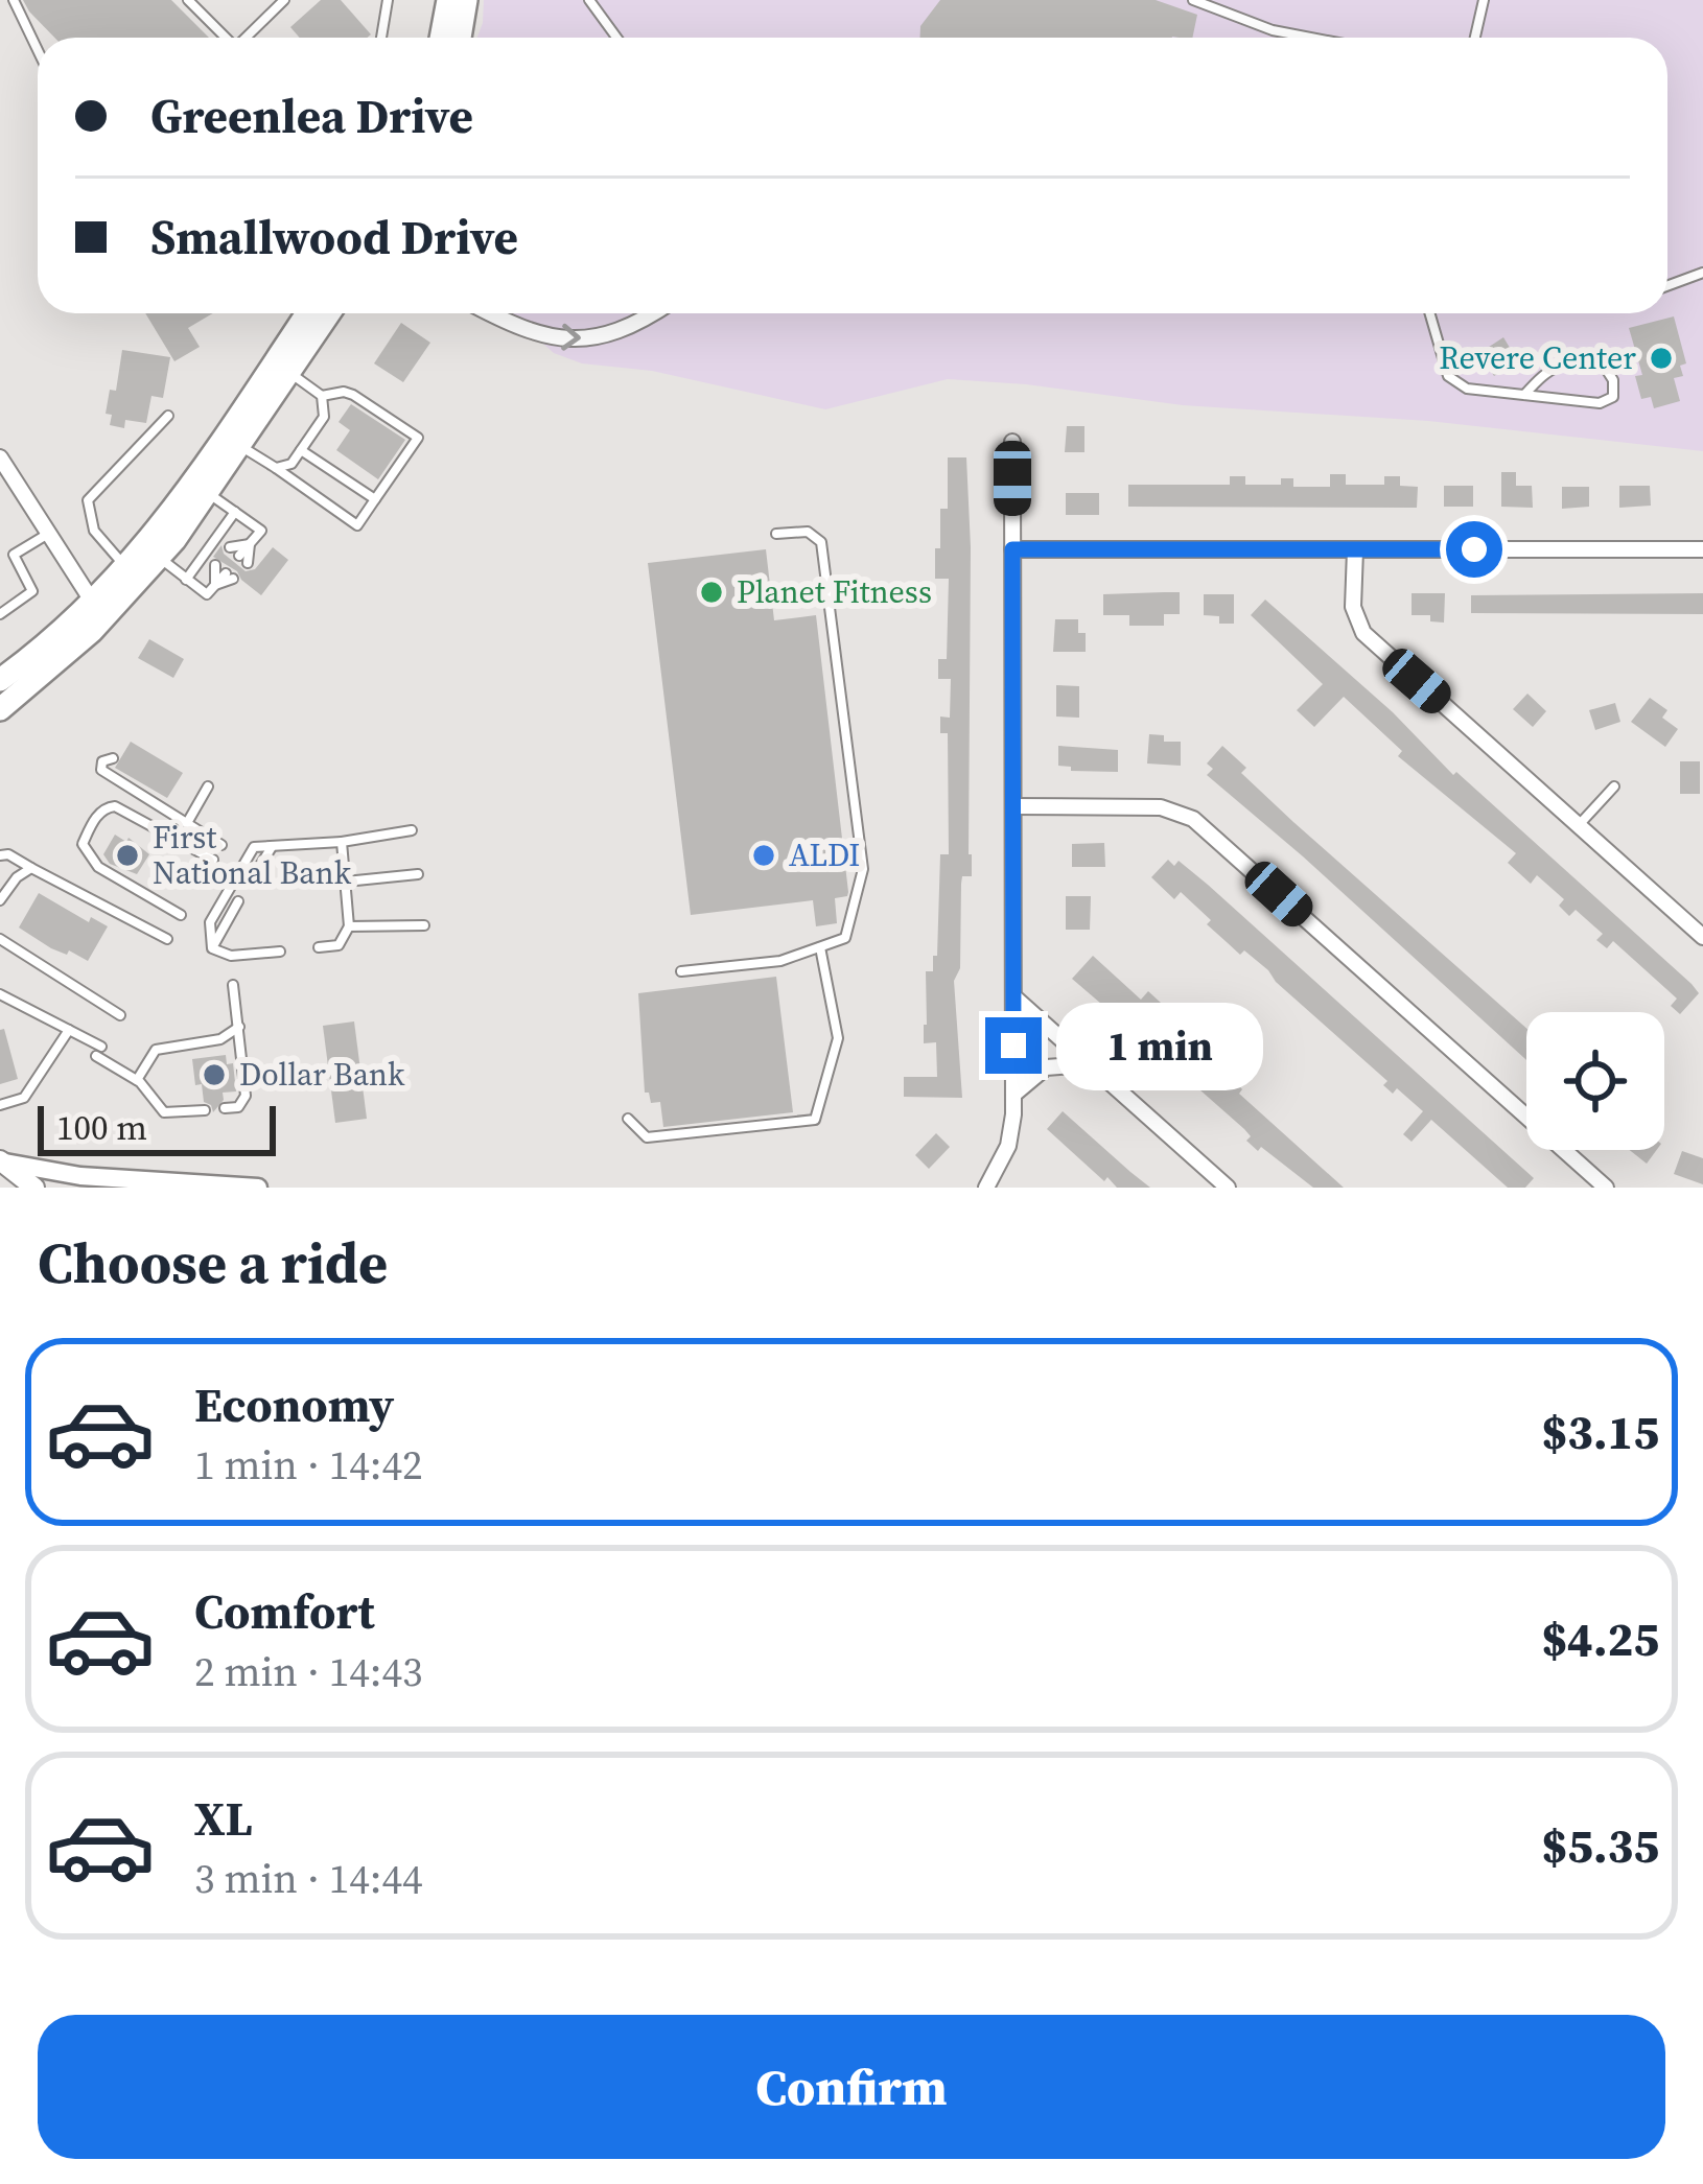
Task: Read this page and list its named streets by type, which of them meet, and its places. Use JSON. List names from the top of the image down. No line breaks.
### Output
{"places":["Revere Center","Planet Fitness","First National Bank","ALDI","Dollar Bank"],"scale_bar":"100 m","page":{"banner":["Greenlea Drive","Smallwood Drive"],"bubble":"1 min","scale":"100 m","heading":"Choose a ride","list":[{"name":"Economy","note":"1 min · 14:42","value":"$3.15"},{"name":"Comfort","note":"2 min · 14:43","value":"$4.25"},{"name":"XL","note":"3 min · 14:44","value":"$5.35"}],"buttons":"Confirm"}}
